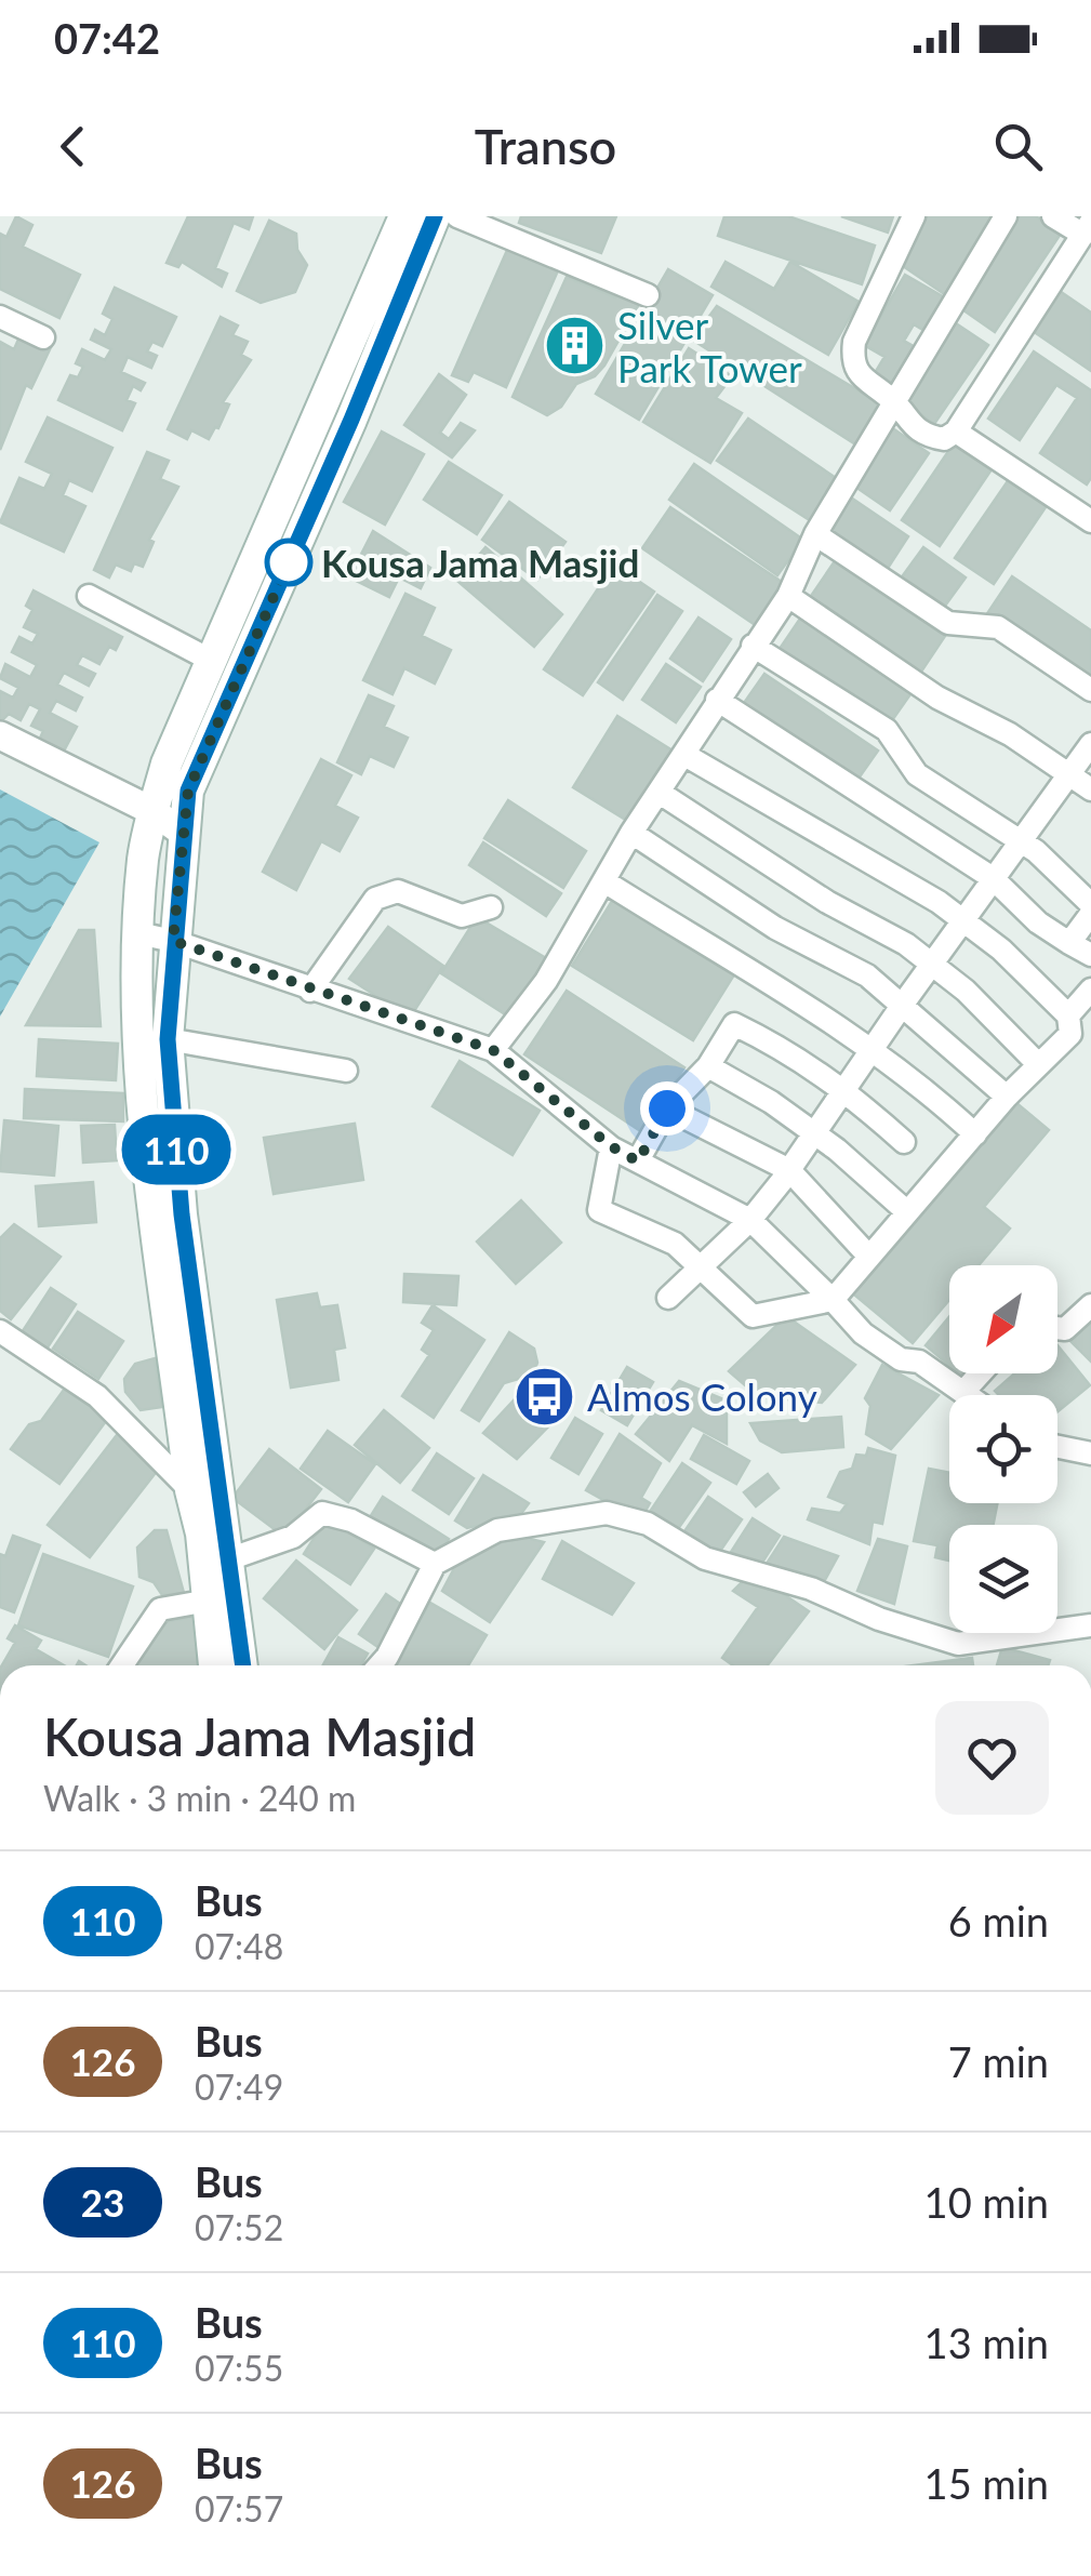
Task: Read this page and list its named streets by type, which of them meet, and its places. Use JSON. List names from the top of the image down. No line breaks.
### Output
{"places":{"building":["Silver Park Tower"],"other":["Kousa Jama Masjid"],"bus stop":["Almos Colony"]},"lines":["bus line 110"],"north":"bottom left","page":{"status":"07:42","header":"Transo","on_map":"110","heading":["Kousa Jama Masjid","Walk · 3 min · 240 m"],"list":[{"mark":"110","name":"Bus","note":"07:48","value":"6 min"},{"mark":"126","name":"Bus","note":"07:49","value":"7 min"},{"mark":"23","name":"Bus","note":"07:52","value":"10 min"},{"mark":"110","name":"Bus","note":"07:55","value":"13 min"},{"mark":"126","name":"Bus","note":"07:57","value":"15 min"}]}}
